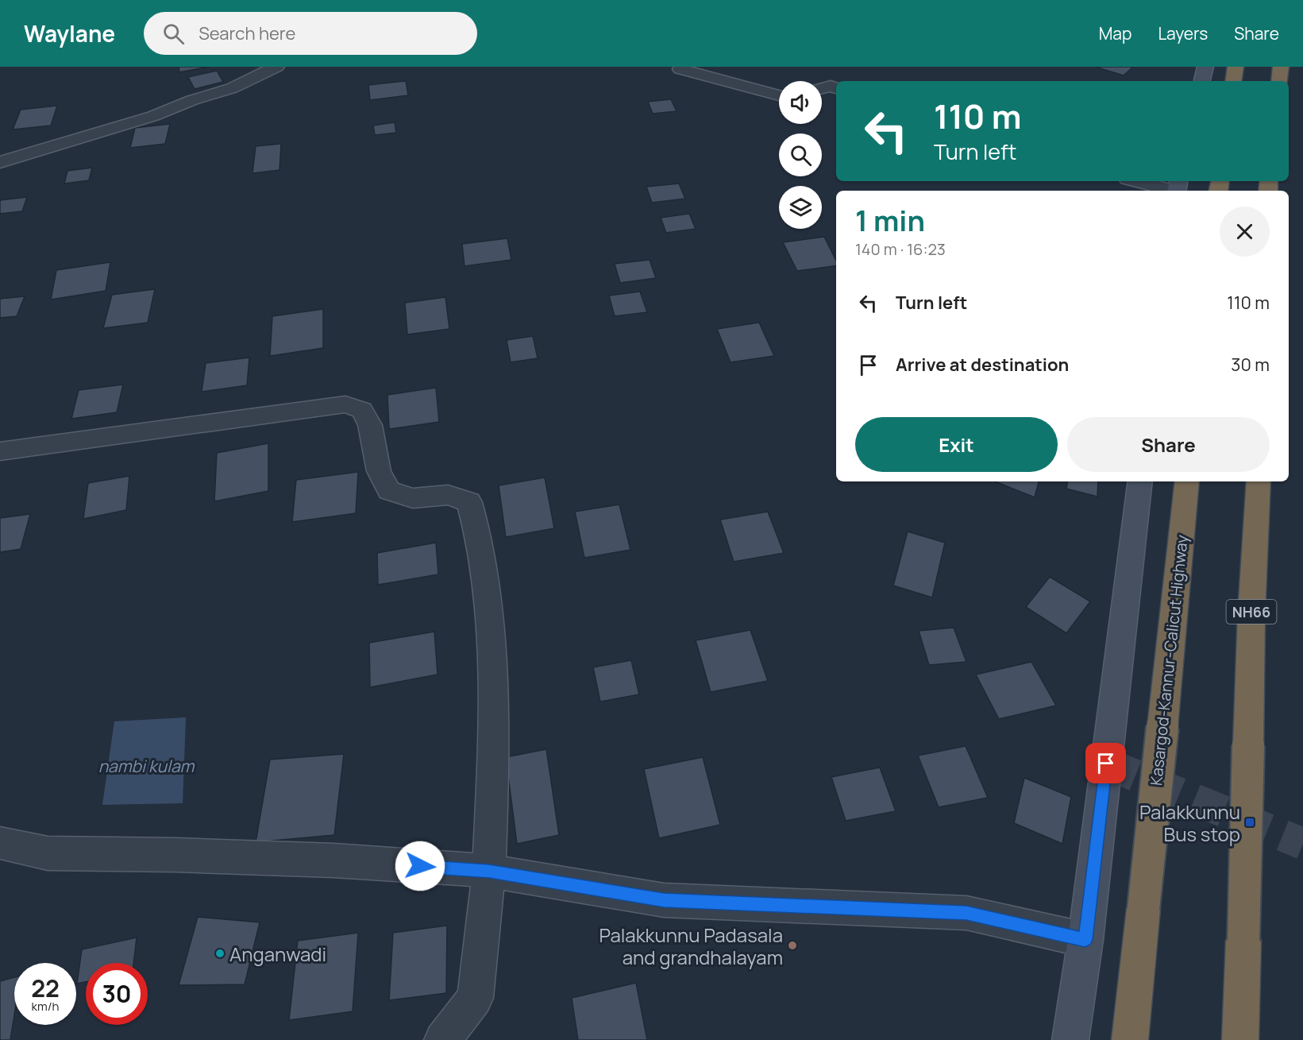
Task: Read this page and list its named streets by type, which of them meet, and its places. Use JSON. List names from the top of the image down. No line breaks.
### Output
{"streets":{"highway":["NH66","Kasargod-Kannur-Calicut Highway"]},"water":["nambi kulam"],"places":{"transit":["Palakkunnu Bus stop"],"other":["Palakkunnu Padasala and grandhalayam","Anganwadi"]},"page":{"header":"Waylane","search":"Search here","nav":["Map","Layers","Share"],"turn":["110 m","Turn left"],"heading":["1 min","140 m · 16:23"],"list":[{"name":"Turn left","value":"110 m"},{"name":"Arrive at destination","value":"30 m"}],"buttons":["Exit","Share"],"speed":"22 km/h","limit":"30"}}
